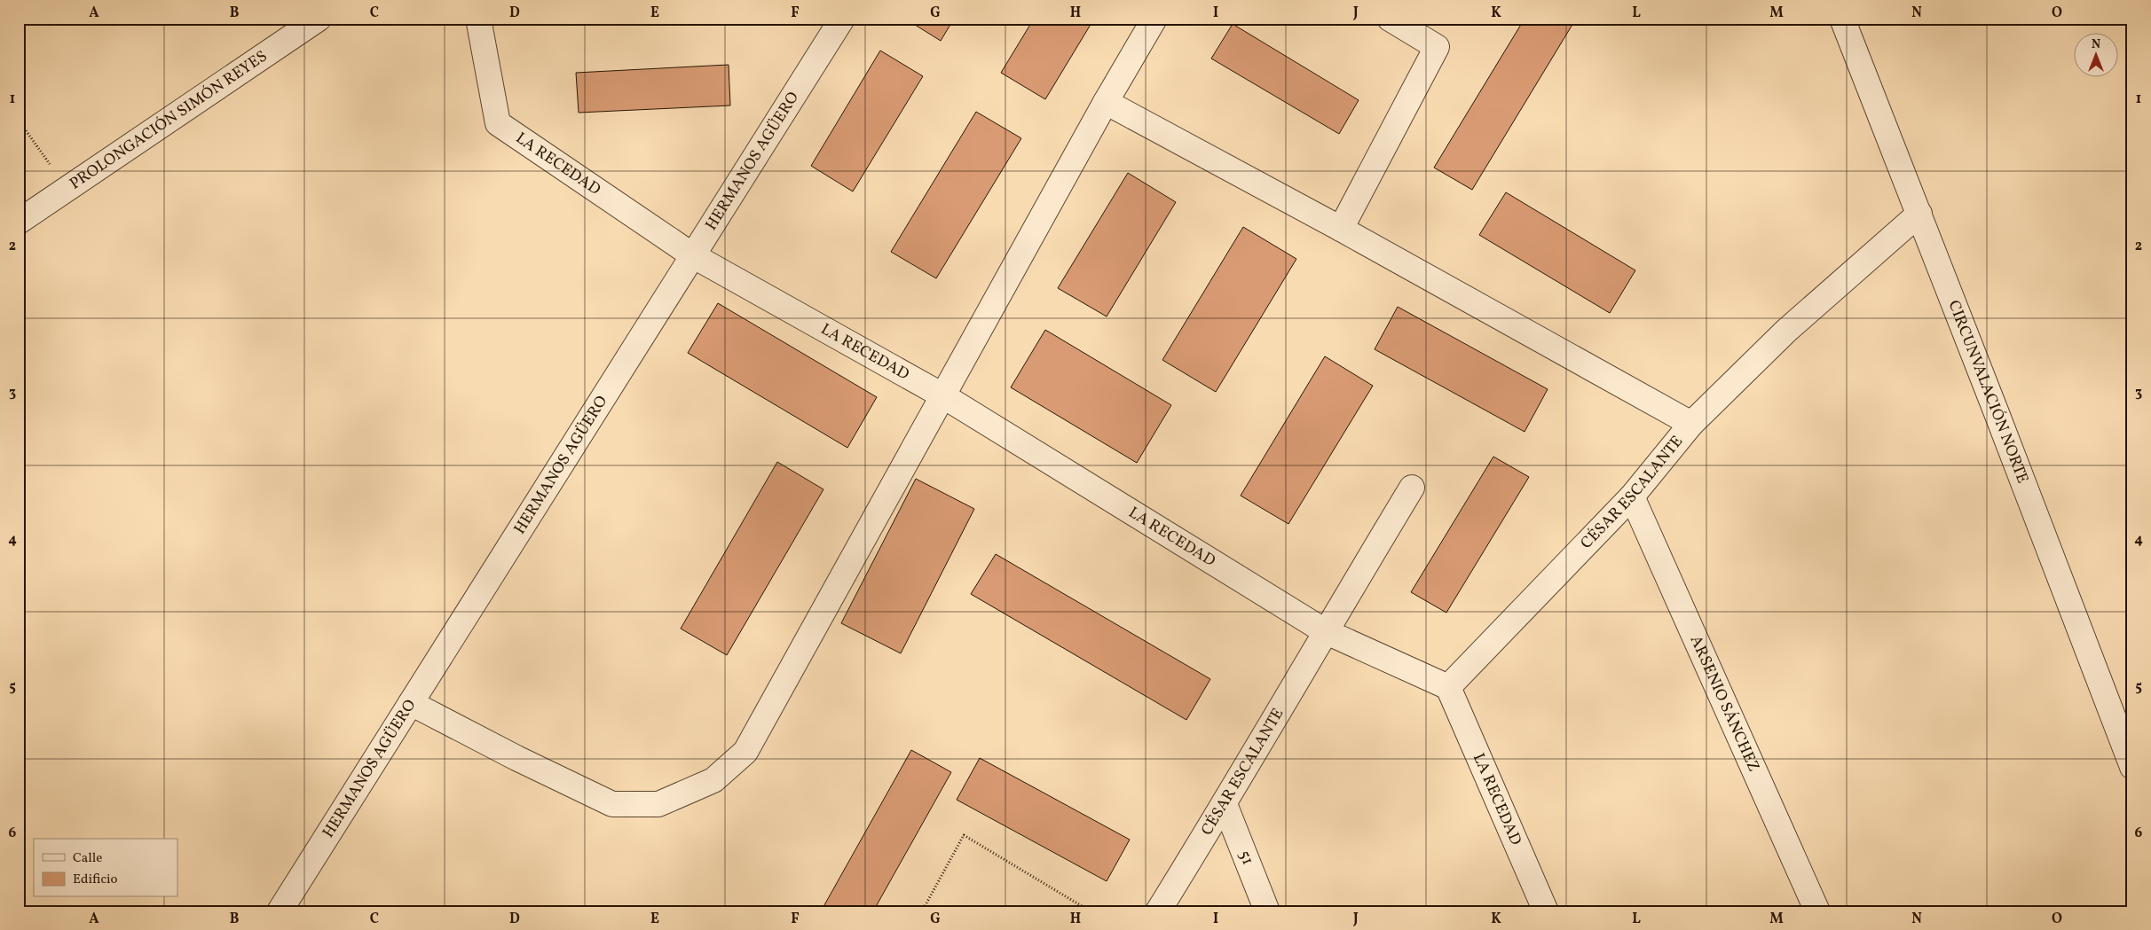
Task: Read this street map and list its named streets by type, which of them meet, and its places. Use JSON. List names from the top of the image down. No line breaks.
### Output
{"streets":{"street":["PROLONGACIÓN SIMÓN REYES","HERMANOS AGÜERO","LA RECEDAD","CIRCUNVALACIÓN NORTE","CÉSAR ESCALANTE","ARSENIO SÁNCHEZ","51"]},"crossings":[["HERMANOS AGÜERO","LA RECEDAD"],["LA RECEDAD","CÉSAR ESCALANTE"],["CIRCUNVALACIÓN NORTE","CÉSAR ESCALANTE"],["CÉSAR ESCALANTE","ARSENIO SÁNCHEZ"],["CÉSAR ESCALANTE","51"]],"legend":["Calle","Edificio"],"north":"top","grid":{"columns":["A","B","C","D","E","F","G","H","I","J","K","L","M","N","O"],"rows":["1","2","3","4","5","6"]}}
